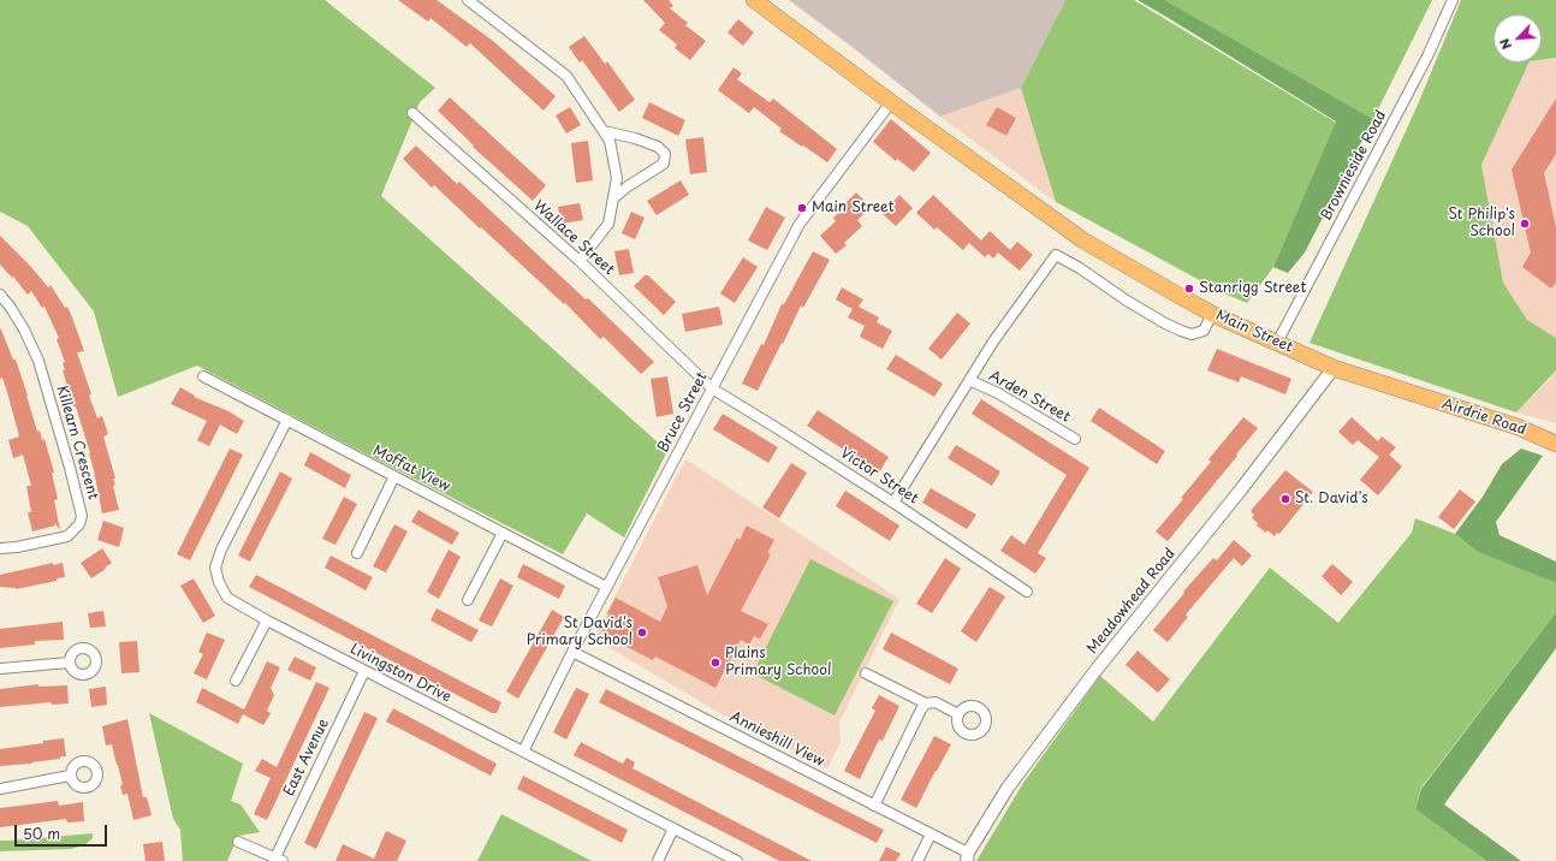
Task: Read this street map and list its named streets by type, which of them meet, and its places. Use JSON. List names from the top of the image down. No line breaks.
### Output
{"streets":{"main road":["Main Street","Airdrie Road"],"street":["Brownieside Road","Wallace Street","Arden Street","Bruce Street","Killearn Crescent","Moffat View","Victor Street","Meadowhead Road","Livingston Drive","Annieshill View","East Avenue"]},"crossings":[["Brownieside Road","Main Street"],["Wallace Street","Bruce Street"],["Wallace Street","Victor Street"],["Main Street","Bruce Street"],["Main Street","Airdrie Road"],["Main Street","Meadowhead Road"],["Bruce Street","Moffat View"],["Bruce Street","Victor Street"],["Bruce Street","Livingston Drive"],["Bruce Street","Annieshill View"],["Moffat View","Livingston Drive"],["Meadowhead Road","Annieshill View"],["Livingston Drive","East Avenue"]],"places":["Main Street","St Philip's School","Stanrigg Street","St. David's","St David's Primary School","Plains Primary School"],"scale_bar":"50 m","north":"bottom left"}
